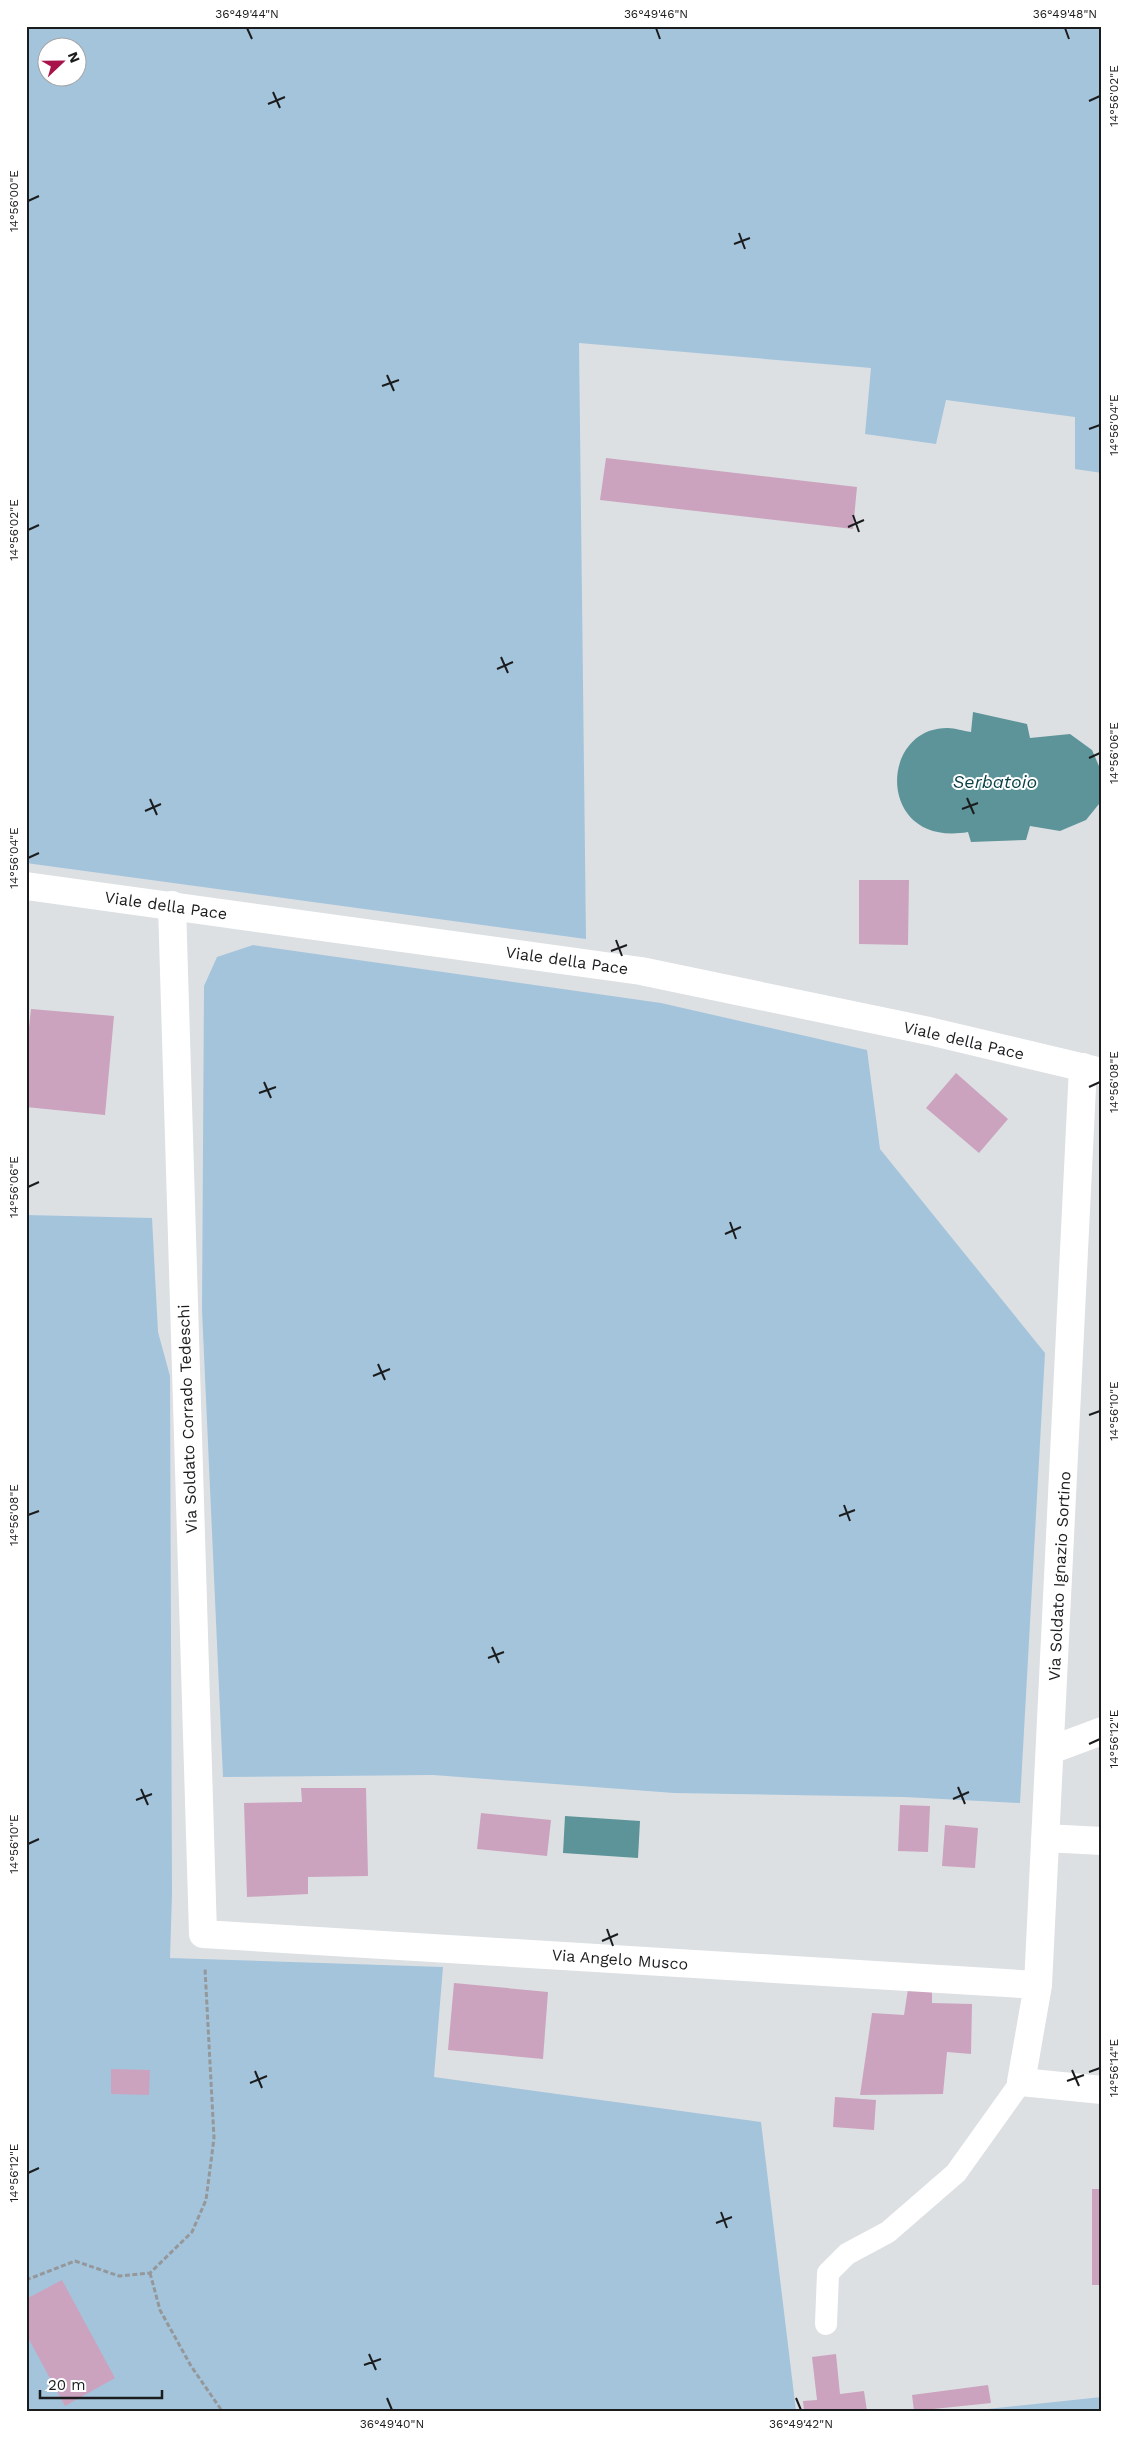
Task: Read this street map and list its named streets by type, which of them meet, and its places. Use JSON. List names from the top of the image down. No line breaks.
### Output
{"streets":{"street":["Viale della Pace","Via Soldato Corrado Tedeschi","Via Soldato Ignazio Sortino","Via Angelo Musco"]},"crossings":[["Viale della Pace","Via Soldato Corrado Tedeschi"],["Viale della Pace","Via Soldato Ignazio Sortino"],["Via Soldato Corrado Tedeschi","Via Angelo Musco"],["Via Soldato Ignazio Sortino","Via Angelo Musco"]],"water":["Serbatoio"],"scale_bar":"20 m","north":"right","coordinates":["36°49'44\"N","36°49'46\"N","36°49'48\"N","14°56'02\"E","14°56'00\"E","14°56'04\"E","14°56'06\"E","14°56'08\"E","14°56'10\"E","14°56'12\"E","14°56'14\"E","36°49'40\"N","36°49'42\"N"]}
